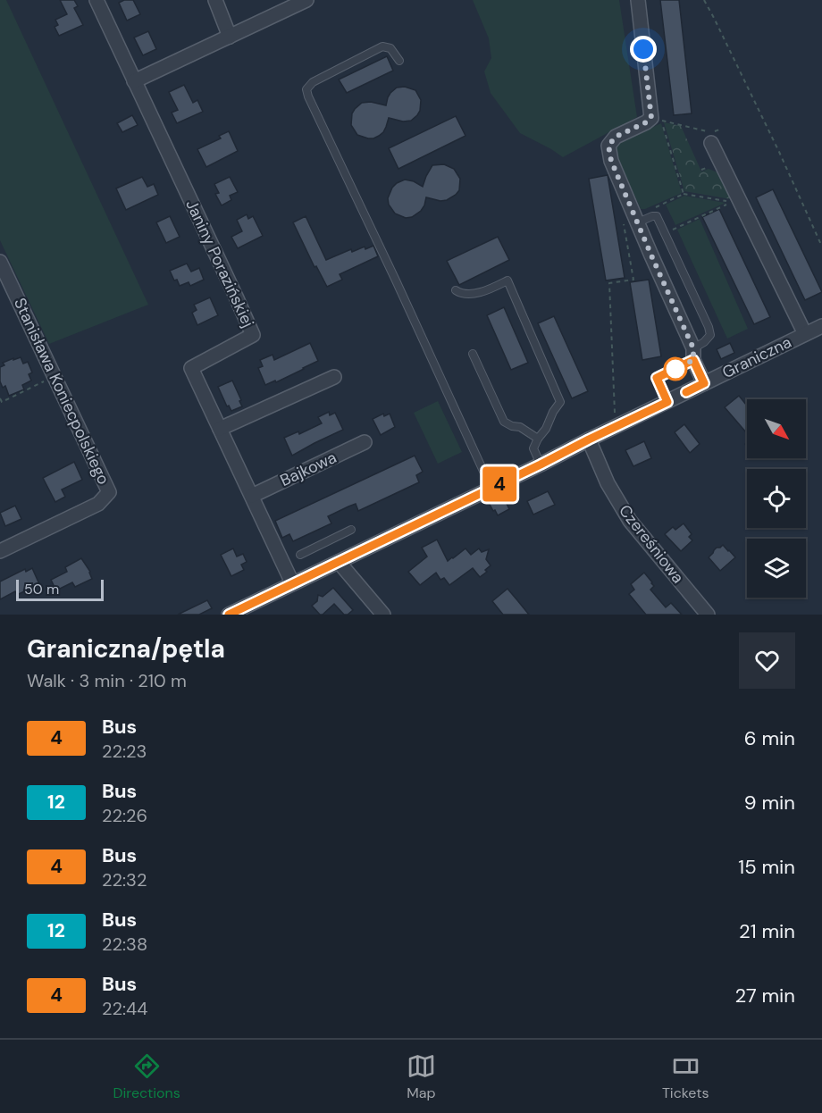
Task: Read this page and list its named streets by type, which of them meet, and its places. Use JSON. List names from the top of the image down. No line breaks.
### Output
{"streets":{"street":["Janiny Porazińskiej","Graniczna","Stanisława Koniecpolskiego","Bajkowa","Czereśniowa"]},"crossings":[["Janiny Porazińskiej","Graniczna"],["Janiny Porazińskiej","Bajkowa"],["Graniczna","Czereśniowa"]],"lines":["bus line 4"],"scale_bar":"50 m","north":"bottom right","page":{"on_map":"4","scale":"50 m","heading":["Graniczna/pętla","Walk · 3 min · 210 m"],"list":[{"mark":"4","name":"Bus","note":"22:23","value":"6 min"},{"mark":"12","name":"Bus","note":"22:26","value":"9 min"},{"mark":"4","name":"Bus","note":"22:32","value":"15 min"},{"mark":"12","name":"Bus","note":"22:38","value":"21 min"},{"mark":"4","name":"Bus","note":"22:44","value":"27 min"}],"tabs":["Directions","Map","Tickets"]}}
